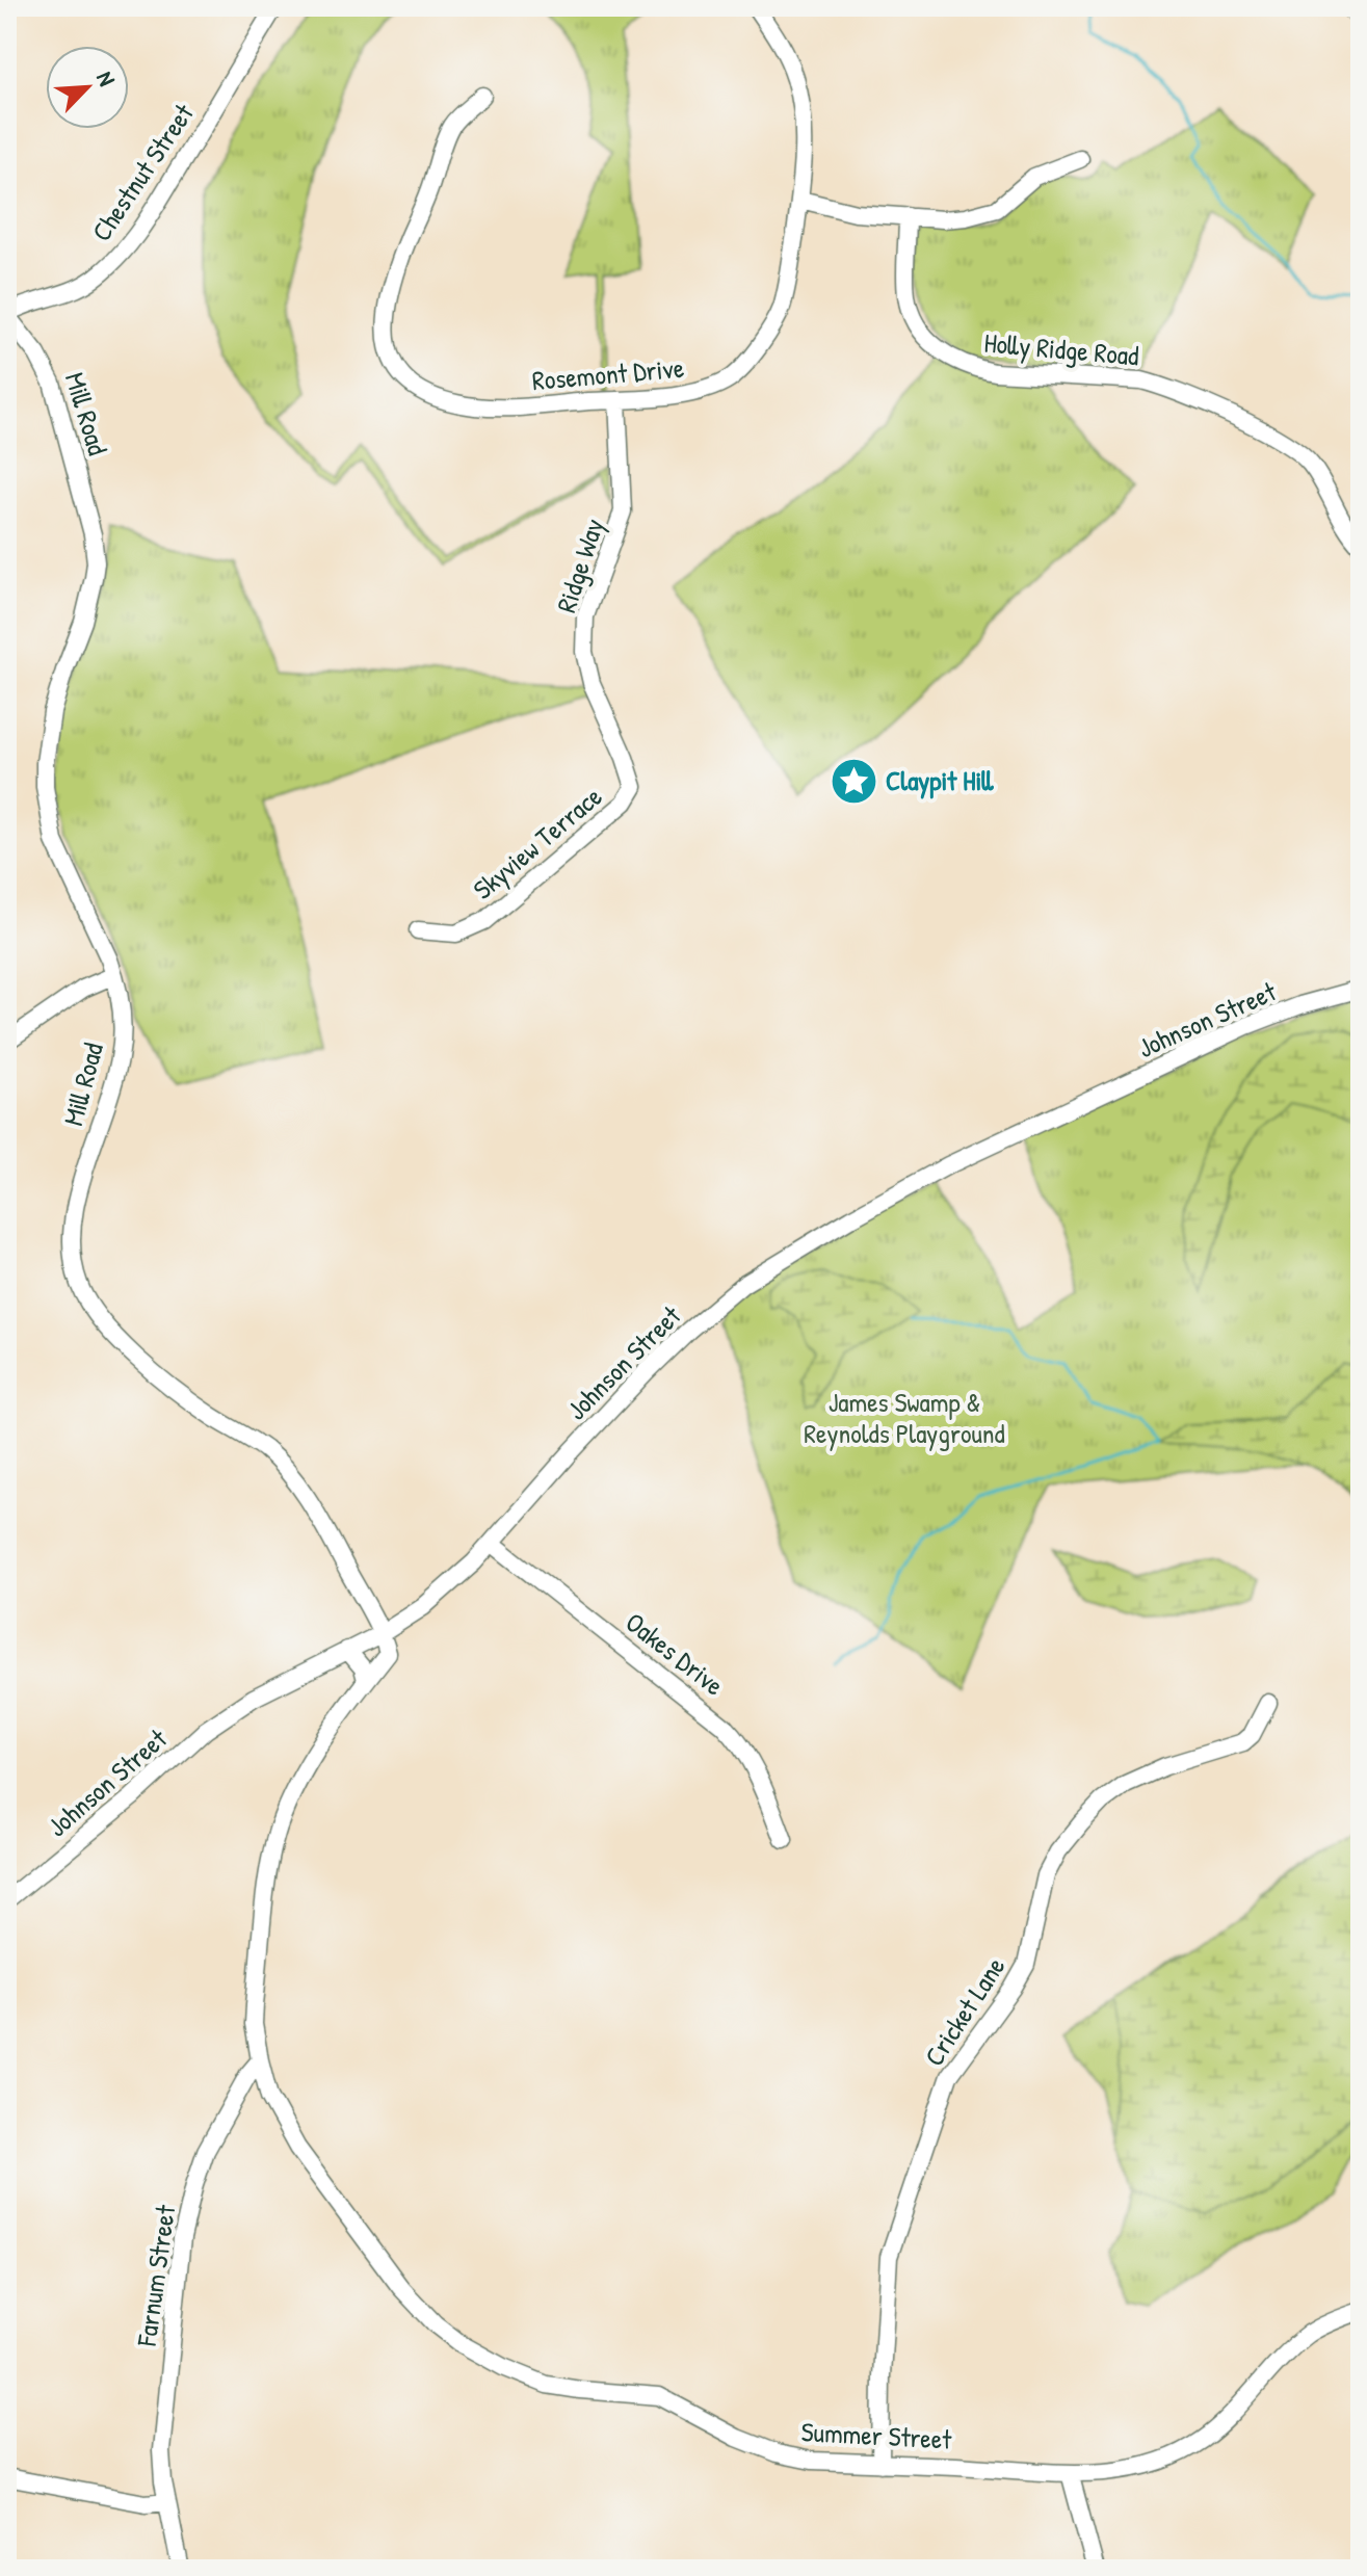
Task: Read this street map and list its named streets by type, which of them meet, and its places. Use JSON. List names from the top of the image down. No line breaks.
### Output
{"streets":{"street":["Chestnut Street","Holly Ridge Road","Rosemont Drive","Mill Road","Ridge Way","Skyview Terrace","Johnson Street","Oakes Drive","Cricket Lane","Farnum Street","Summer Street"]},"crossings":[["Chestnut Street","Mill Road"],["Rosemont Drive","Ridge Way"],["Mill Road","Johnson Street"],["Ridge Way","Skyview Terrace"],["Johnson Street","Oakes Drive"],["Cricket Lane","Summer Street"],["Farnum Street","Summer Street"]],"parks":["James Swamp & Reynolds Playground"],"places":{"place":["Claypit Hill"]},"north":"top right"}
